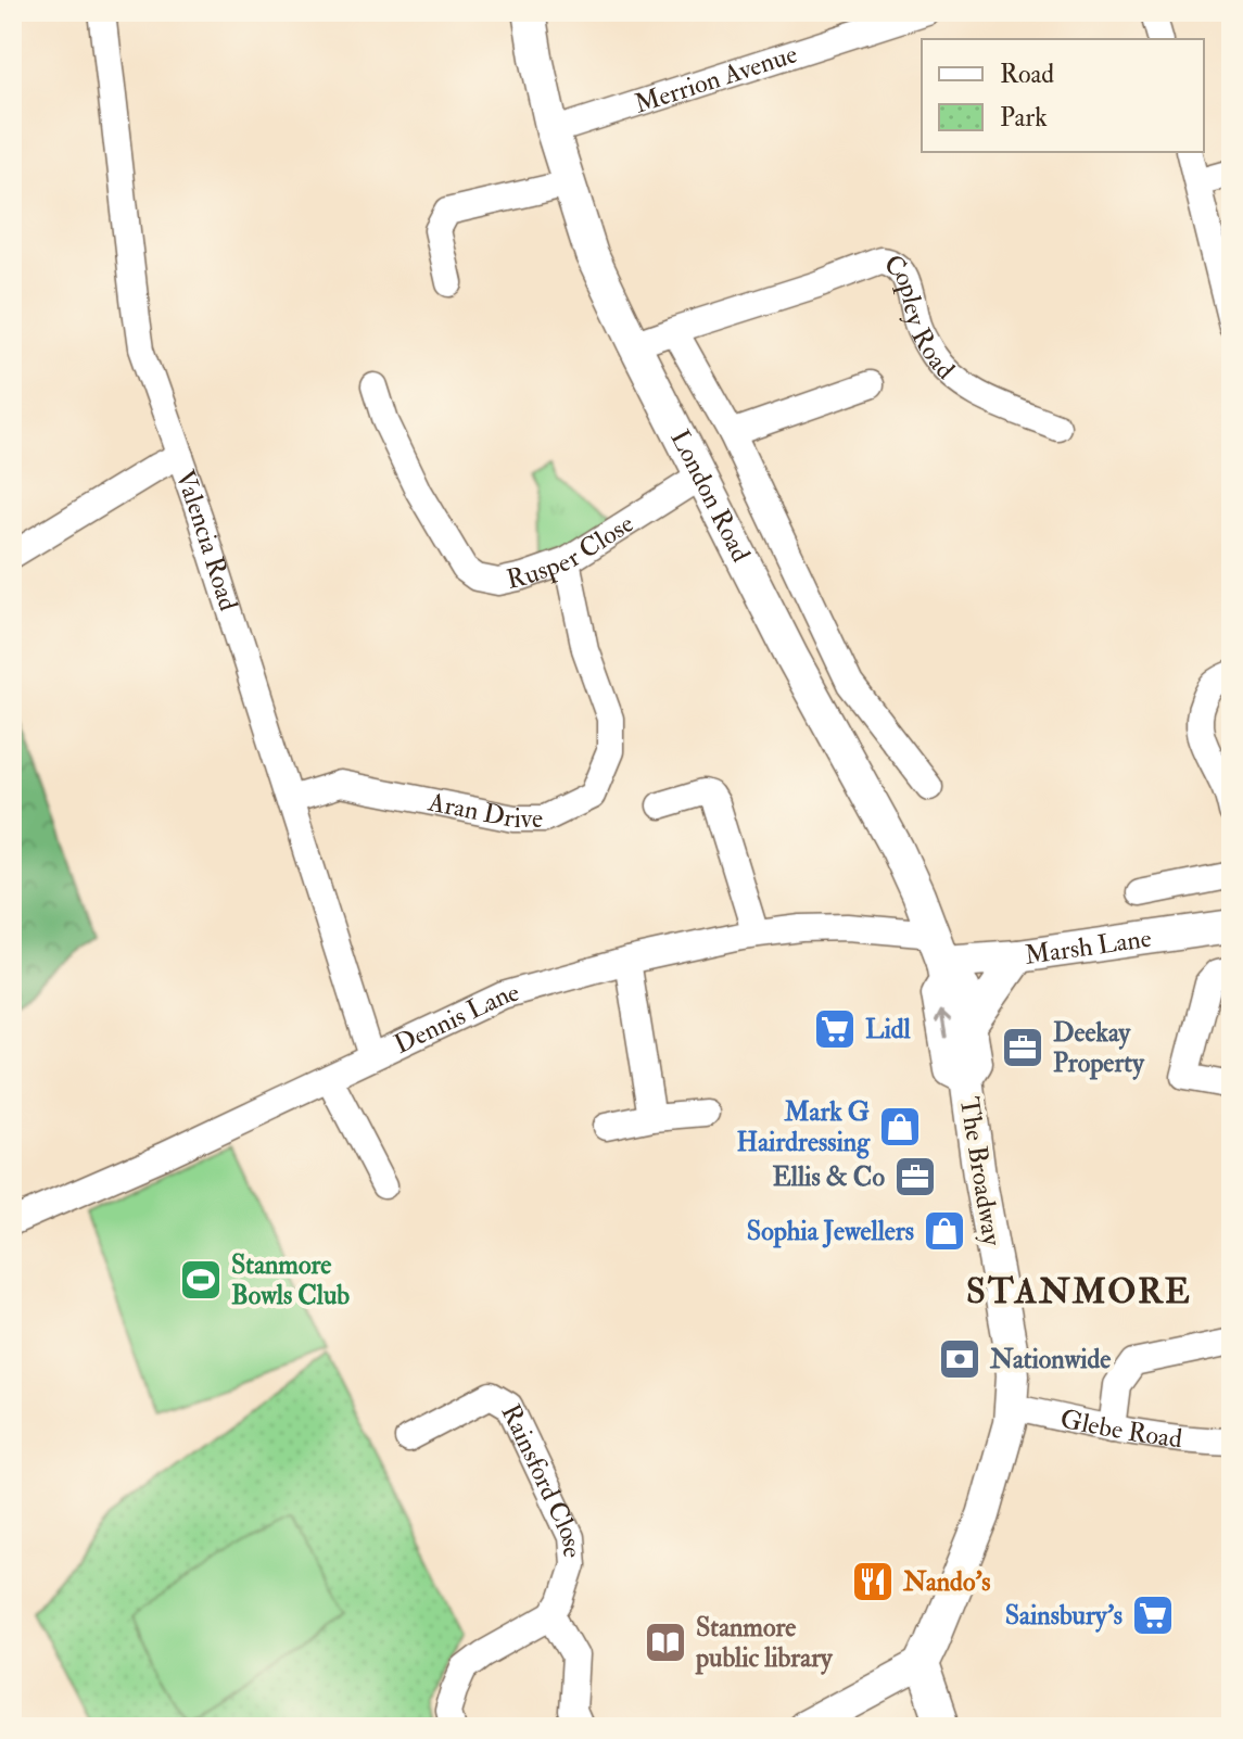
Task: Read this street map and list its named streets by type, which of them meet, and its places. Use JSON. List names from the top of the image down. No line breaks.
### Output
{"streets":{"main road":["London Road","Marsh Lane","The Broadway"],"street":["Merrion Avenue","Copley Road","Valencia Road","Rusper Close","Aran Drive","Dennis Lane","Glebe Road","Rainsford Close"]},"crossings":[["Merrion Avenue","London Road"],["London Road","Rusper Close"],["London Road","Marsh Lane"],["London Road","Dennis Lane"],["London Road","The Broadway"],["Valencia Road","Aran Drive"],["Valencia Road","Dennis Lane"],["Rusper Close","Aran Drive"],["Marsh Lane","Dennis Lane"],["Marsh Lane","The Broadway"],["Dennis Lane","The Broadway"],["The Broadway","Glebe Road"]],"districts":["STANMORE"],"places":{"supermarket":["Lidl","Sainsbury's"],"office":["Deekay Property","Ellis & Co"],"shop":["Mark G Hairdressing","Sophia Jewellers"],"sports":["Stanmore Bowls Club"],"bank":["Nationwide"],"restaurant":["Nando's"],"library":["Stanmore public library"]},"legend":["Road","Park"]}
